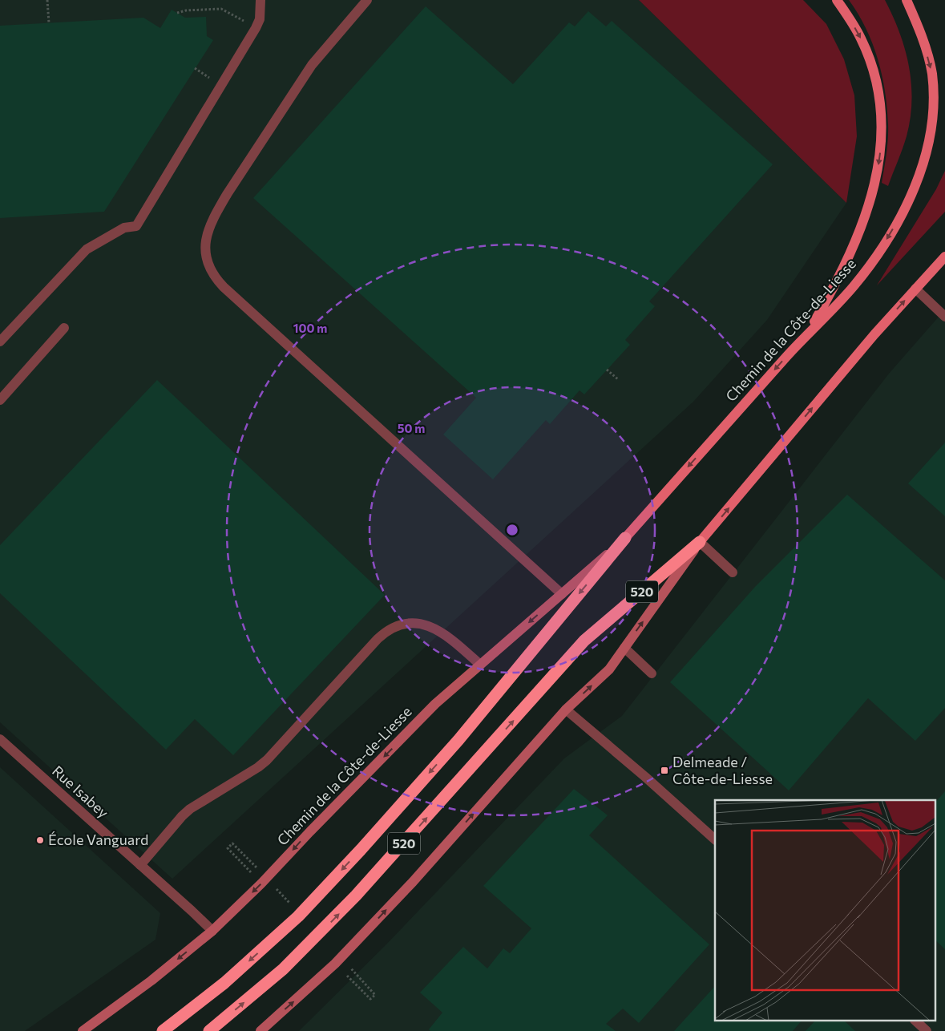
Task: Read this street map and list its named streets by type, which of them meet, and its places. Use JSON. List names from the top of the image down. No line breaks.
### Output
{"streets":{"highway":["Chemin de la Côte-de-Liesse","520"],"street":["Rue Isabey"]},"crossings":[["Chemin de la Côte-de-Liesse","Rue Isabey"]],"places":{"transit":["Delmeade / Côte-de-Liesse"],"other":["École Vanguard"]},"rings":["100 m","50 m"]}
